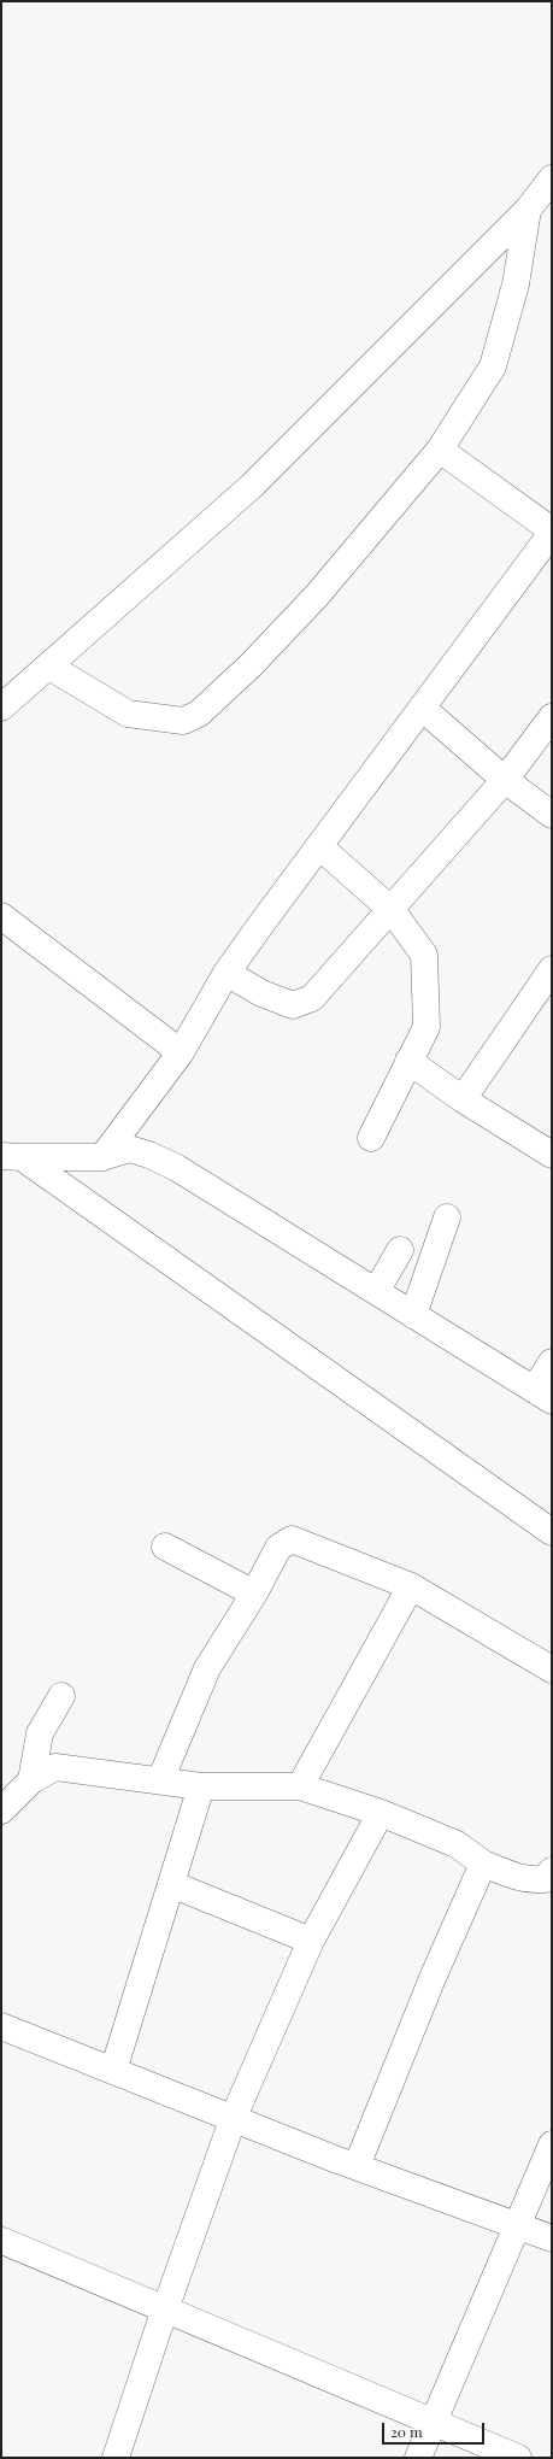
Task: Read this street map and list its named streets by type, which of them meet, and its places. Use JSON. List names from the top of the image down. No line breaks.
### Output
{"scale_bar":"20 m"}
